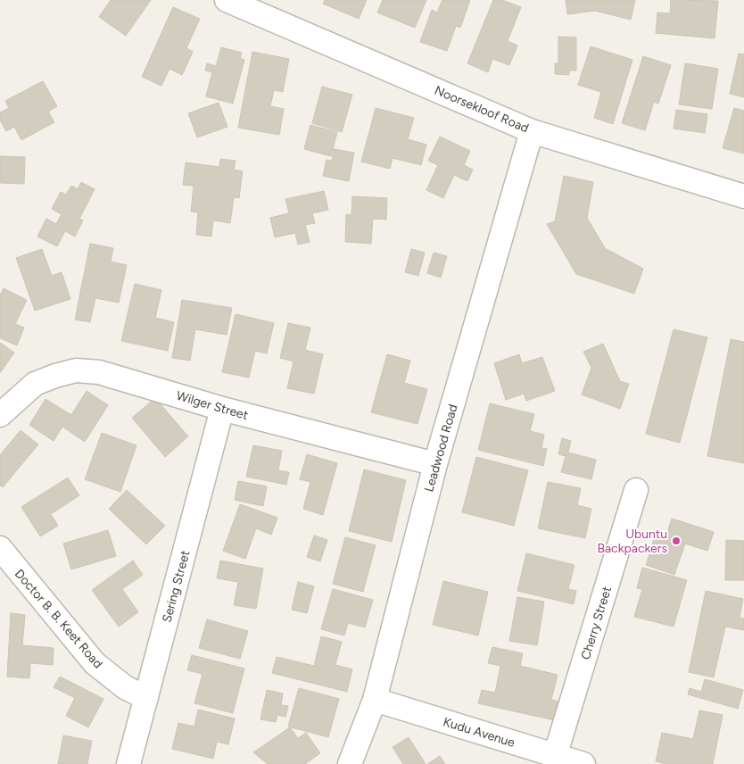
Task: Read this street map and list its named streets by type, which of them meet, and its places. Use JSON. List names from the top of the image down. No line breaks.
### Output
{"streets":{"street":["Noorsekloof Road","Wilger Street","Leadwood Road","Sering Street","Doctor B. B. Keet Road","Cherry Street","Kudu Avenue"]},"crossings":[["Noorsekloof Road","Leadwood Road"],["Wilger Street","Leadwood Road"],["Wilger Street","Sering Street"],["Leadwood Road","Kudu Avenue"],["Sering Street","Doctor B. B. Keet Road"],["Cherry Street","Kudu Avenue"]],"places":["Ubuntu Backpackers"]}
